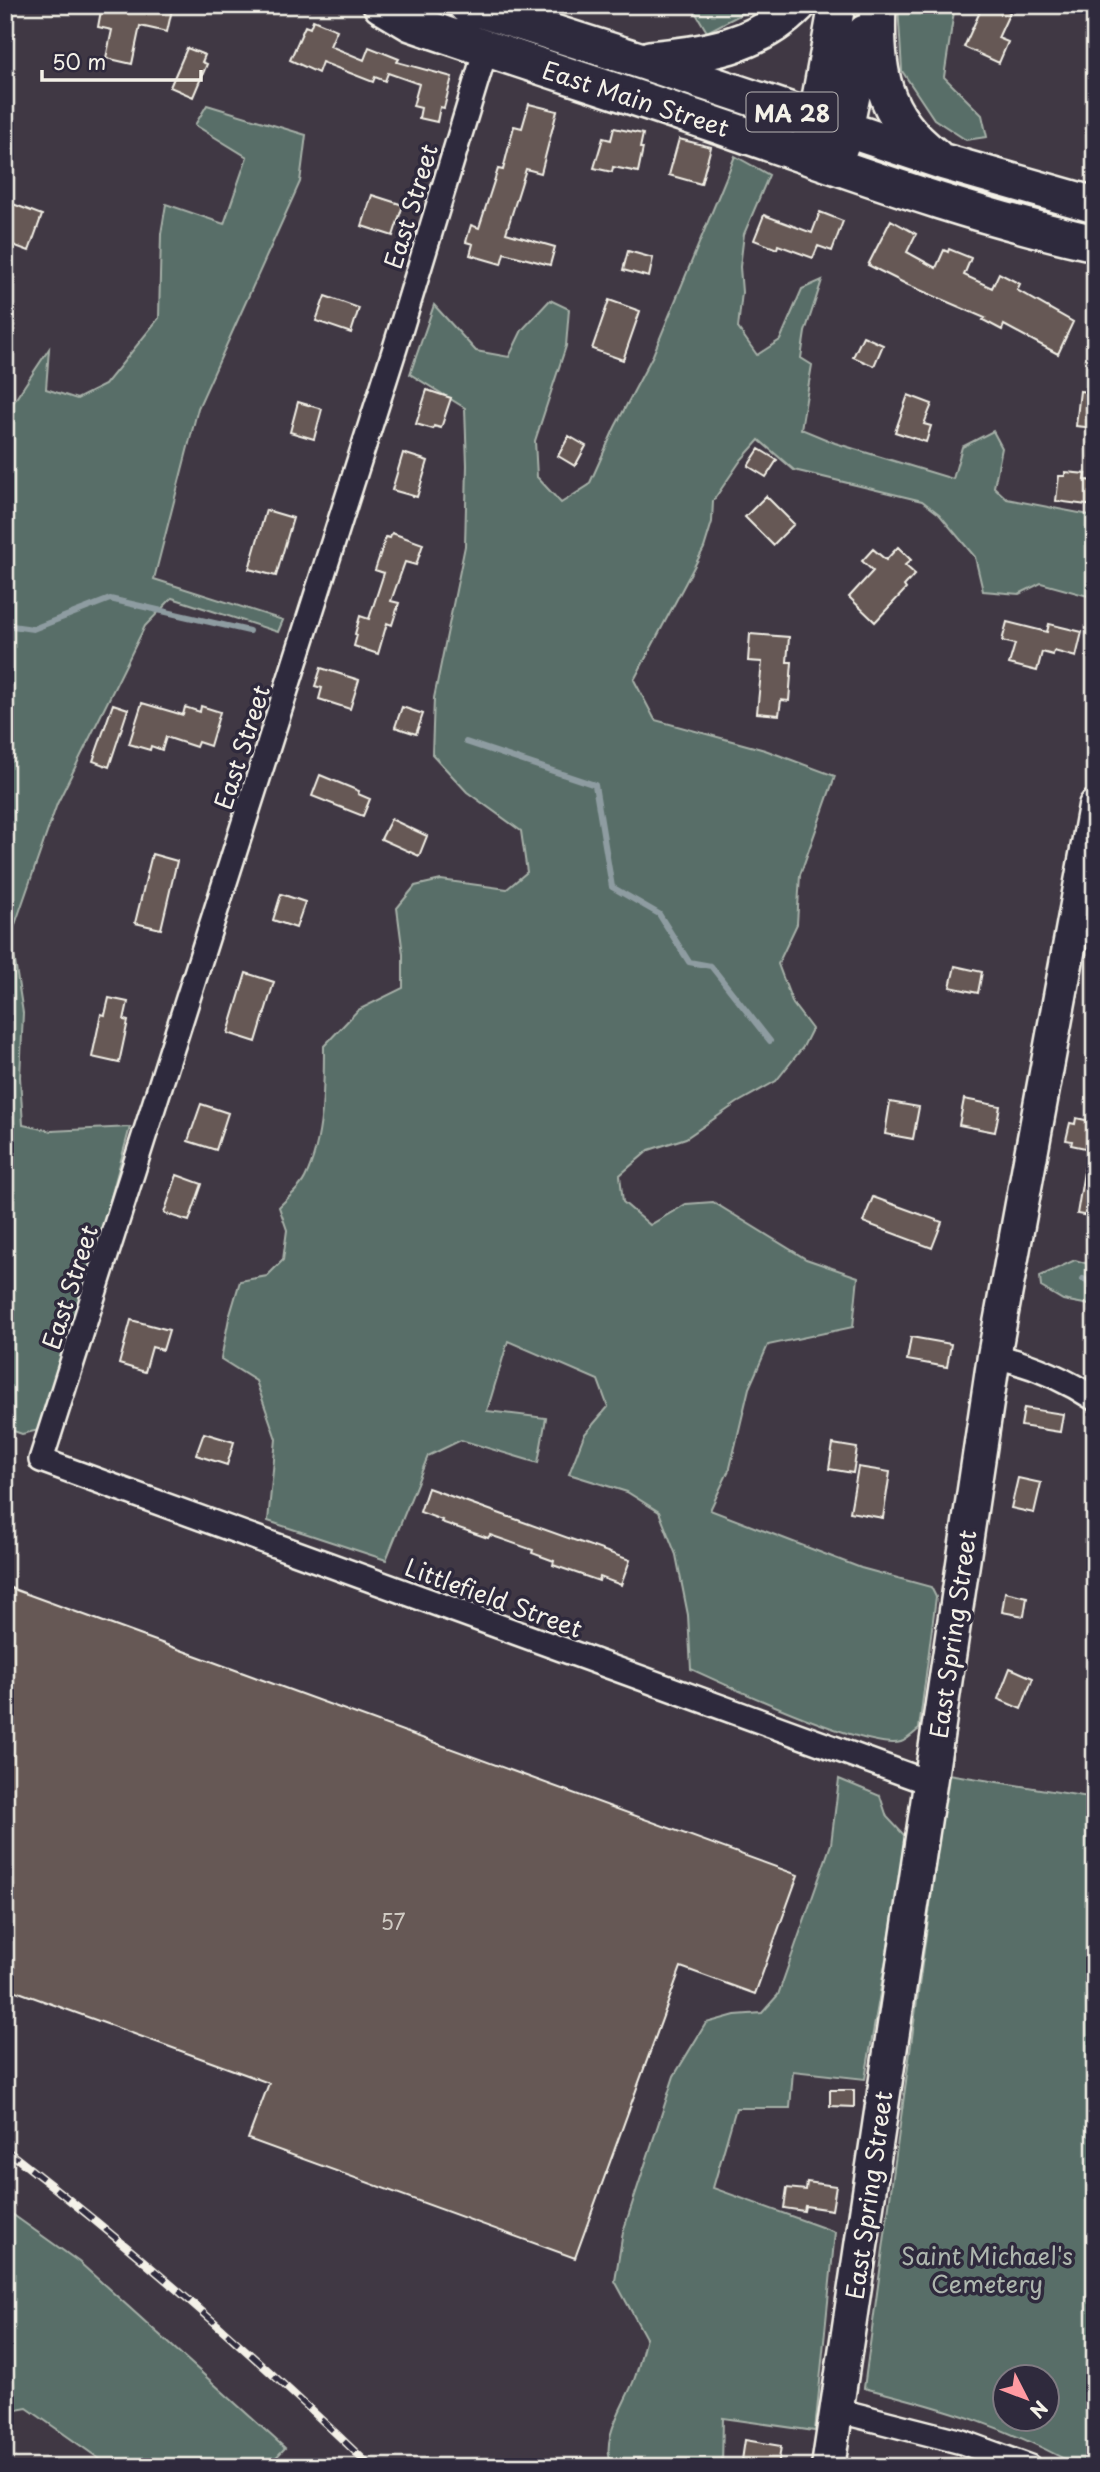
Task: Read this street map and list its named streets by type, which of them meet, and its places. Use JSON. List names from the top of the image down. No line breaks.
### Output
{"streets":{"main road":["East Main Street","MA 28","East Spring Street"],"street":["East Street","Littlefield Street"]},"crossings":[["East Main Street","East Street"],["East Street","Littlefield Street"],["Littlefield Street","East Spring Street"]],"parks":["Saint Michael's Cemetery"],"house_numbers":["57"],"scale_bar":"50 m","north":"bottom right"}
